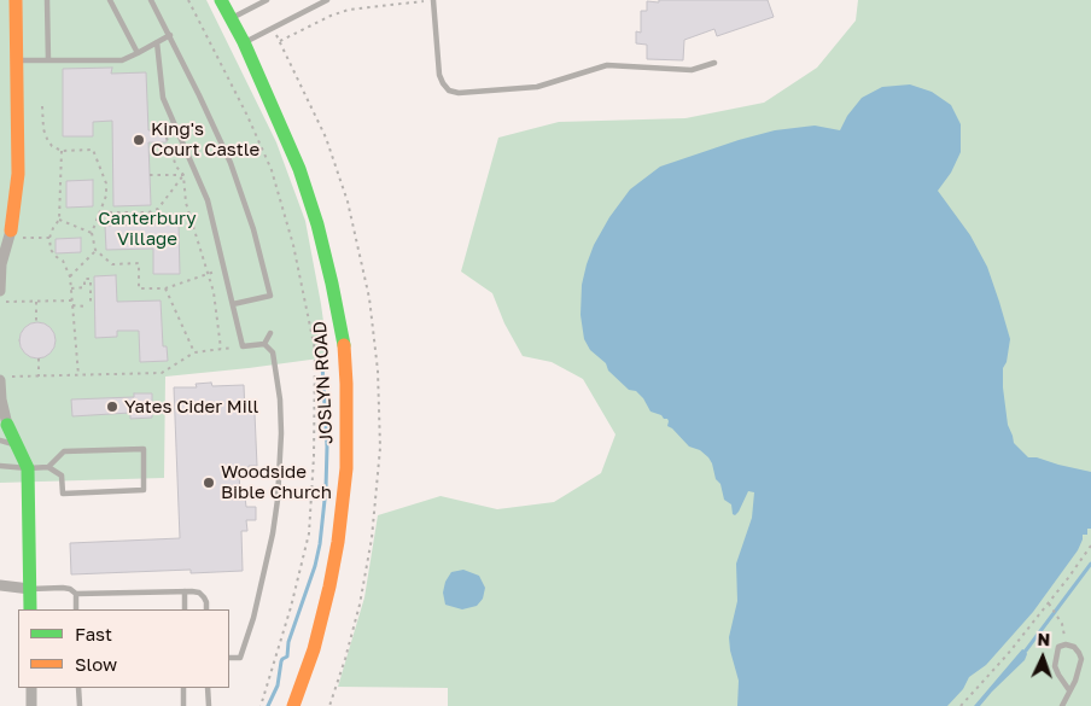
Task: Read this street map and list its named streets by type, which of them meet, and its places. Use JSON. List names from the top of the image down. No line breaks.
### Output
{"streets":{"street":["JOSLYN ROAD"]},"parks":["Canterbury Village"],"places":["King's Court Castle","Yates Cider Mill","Woodside Bible Church"],"legend":["Fast","Slow"],"north":"top"}
